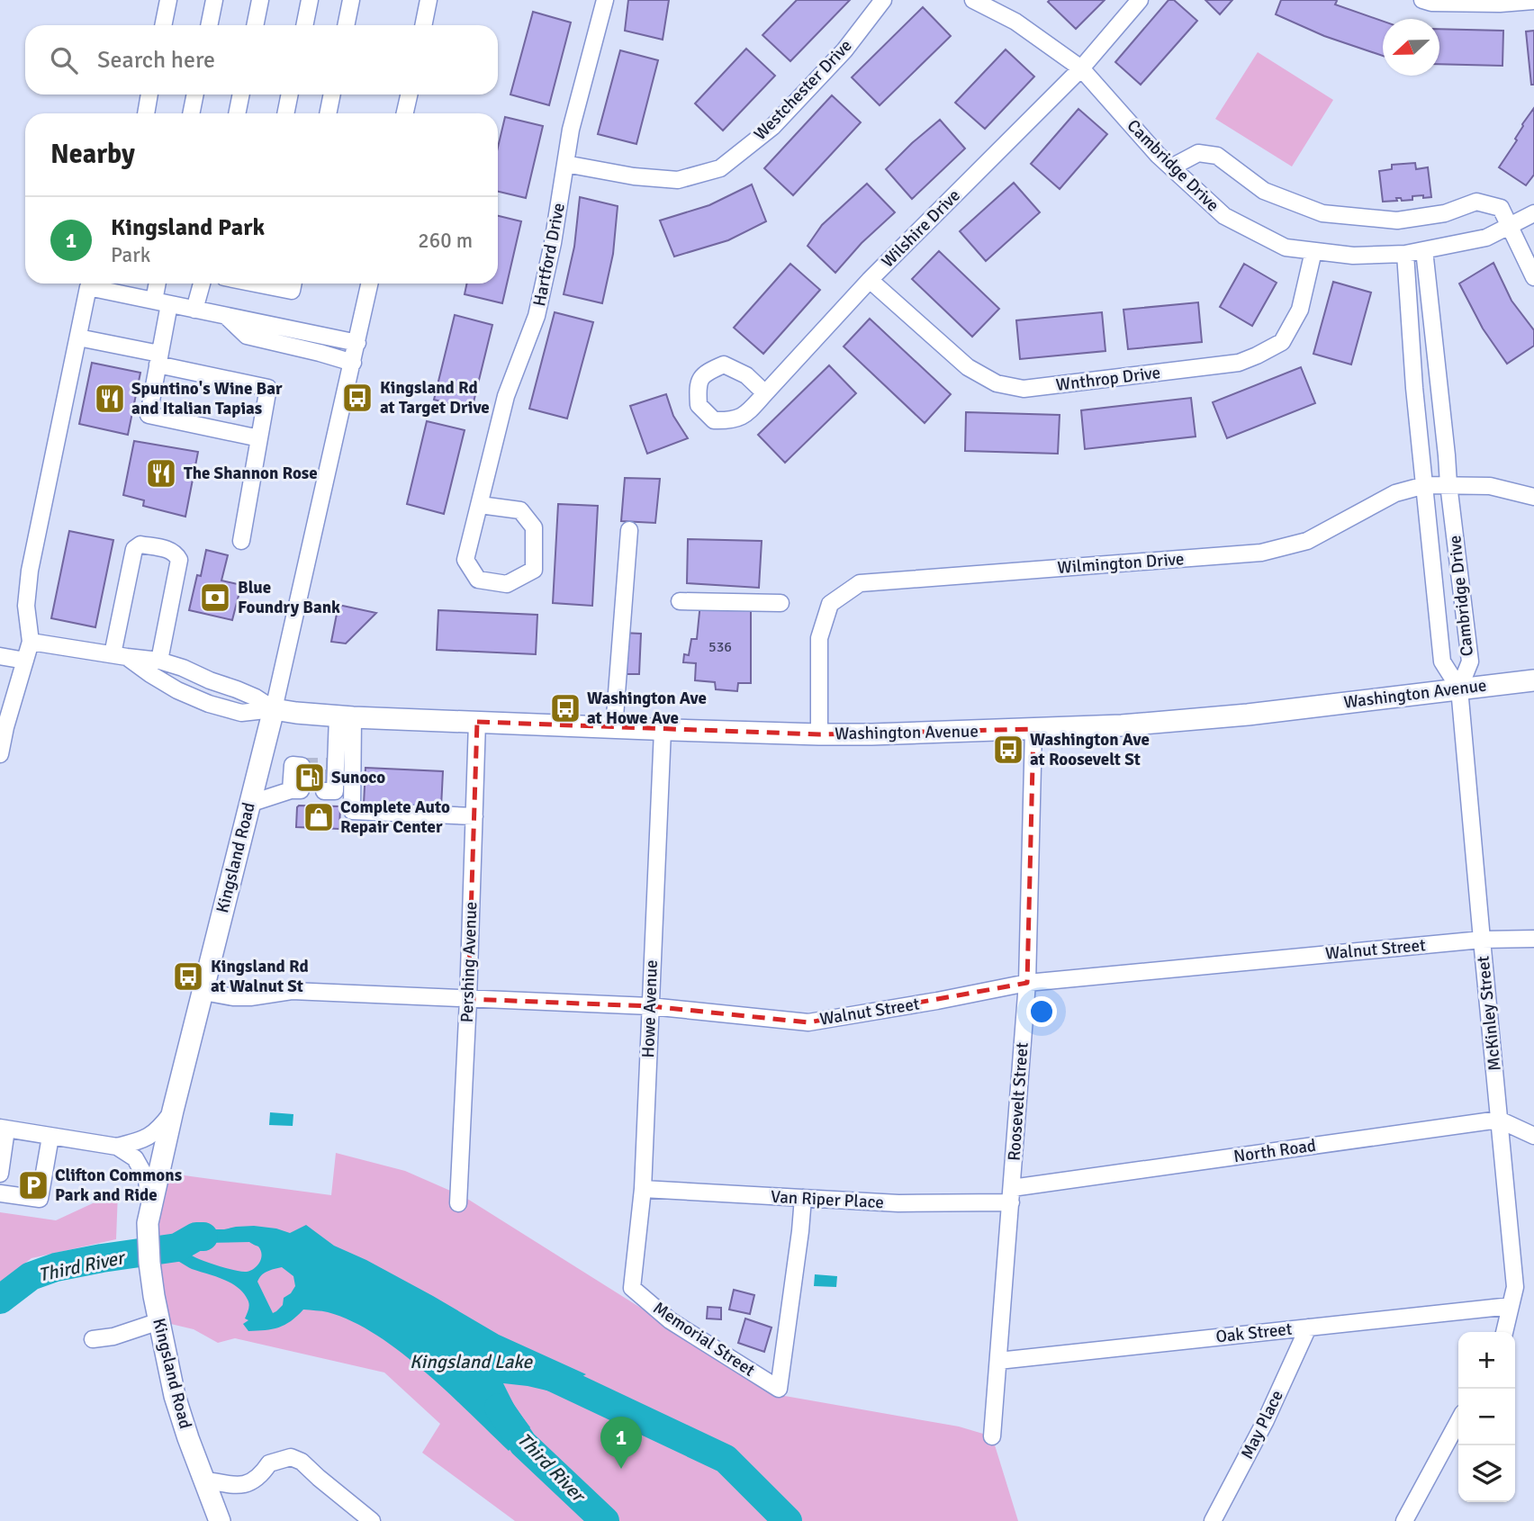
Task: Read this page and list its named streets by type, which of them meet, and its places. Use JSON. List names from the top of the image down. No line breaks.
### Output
{"streets":{"main road":["Washington Avenue","Kingsland Road"],"street":["Westchester Drive","Cambridge Drive","Wilshire Drive","Hartford Drive","Wnthrop Drive","Wilmington Drive","Walnut Street","Pershing Avenue","Howe Avenue","McKinley Street","Roosevelt Street","North Road","Van Riper Place","Oak Street","Memorial Street","May Place"]},"crossings":[["Westchester Drive","Hartford Drive"],["Cambridge Drive","Wilshire Drive"],["Cambridge Drive","Wnthrop Drive"],["Cambridge Drive","Wilmington Drive"],["Cambridge Drive","Washington Avenue"],["Cambridge Drive","McKinley Street"],["Wilshire Drive","Wnthrop Drive"],["Wilmington Drive","Washington Avenue"],["Washington Avenue","Pershing Avenue"],["Washington Avenue","Howe Avenue"],["Washington Avenue","McKinley Street"],["Washington Avenue","Roosevelt Street"],["Kingsland Road","Walnut Street"],["Walnut Street","Pershing Avenue"],["Walnut Street","Howe Avenue"],["Walnut Street","McKinley Street"],["Walnut Street","Roosevelt Street"],["Howe Avenue","Van Riper Place"],["Howe Avenue","Memorial Street"],["McKinley Street","North Road"],["McKinley Street","Oak Street"],["Roosevelt Street","North Road"],["Roosevelt Street","Van Riper Place"],["Roosevelt Street","Oak Street"],["North Road","Van Riper Place"],["Van Riper Place","Memorial Street"],["Oak Street","May Place"]],"water":["Third River","Kingsland Lake"],"places":{"bus stop":["Kingsland Rd at Target Drive","Washington Ave at Howe Ave","Washington Ave at Roosevelt St","Kingsland Rd at Walnut St"],"restaurant":["Spuntino's Wine Bar and Italian Tapias","The Shannon Rose"],"bank":["Blue Foundry Bank"],"fuel station":["Sunoco"],"shop":["Complete Auto Repair Center"],"parking":["Clifton Commons Park and Ride"]},"house_numbers":["536"],"north":"left","page":{"search":"Search here","heading":"Nearby","list":[{"mark":"1","name":"Kingsland Park","note":"Park","value":"260 m"}],"map_buttons":["+","−"],"pins":"1"}}
